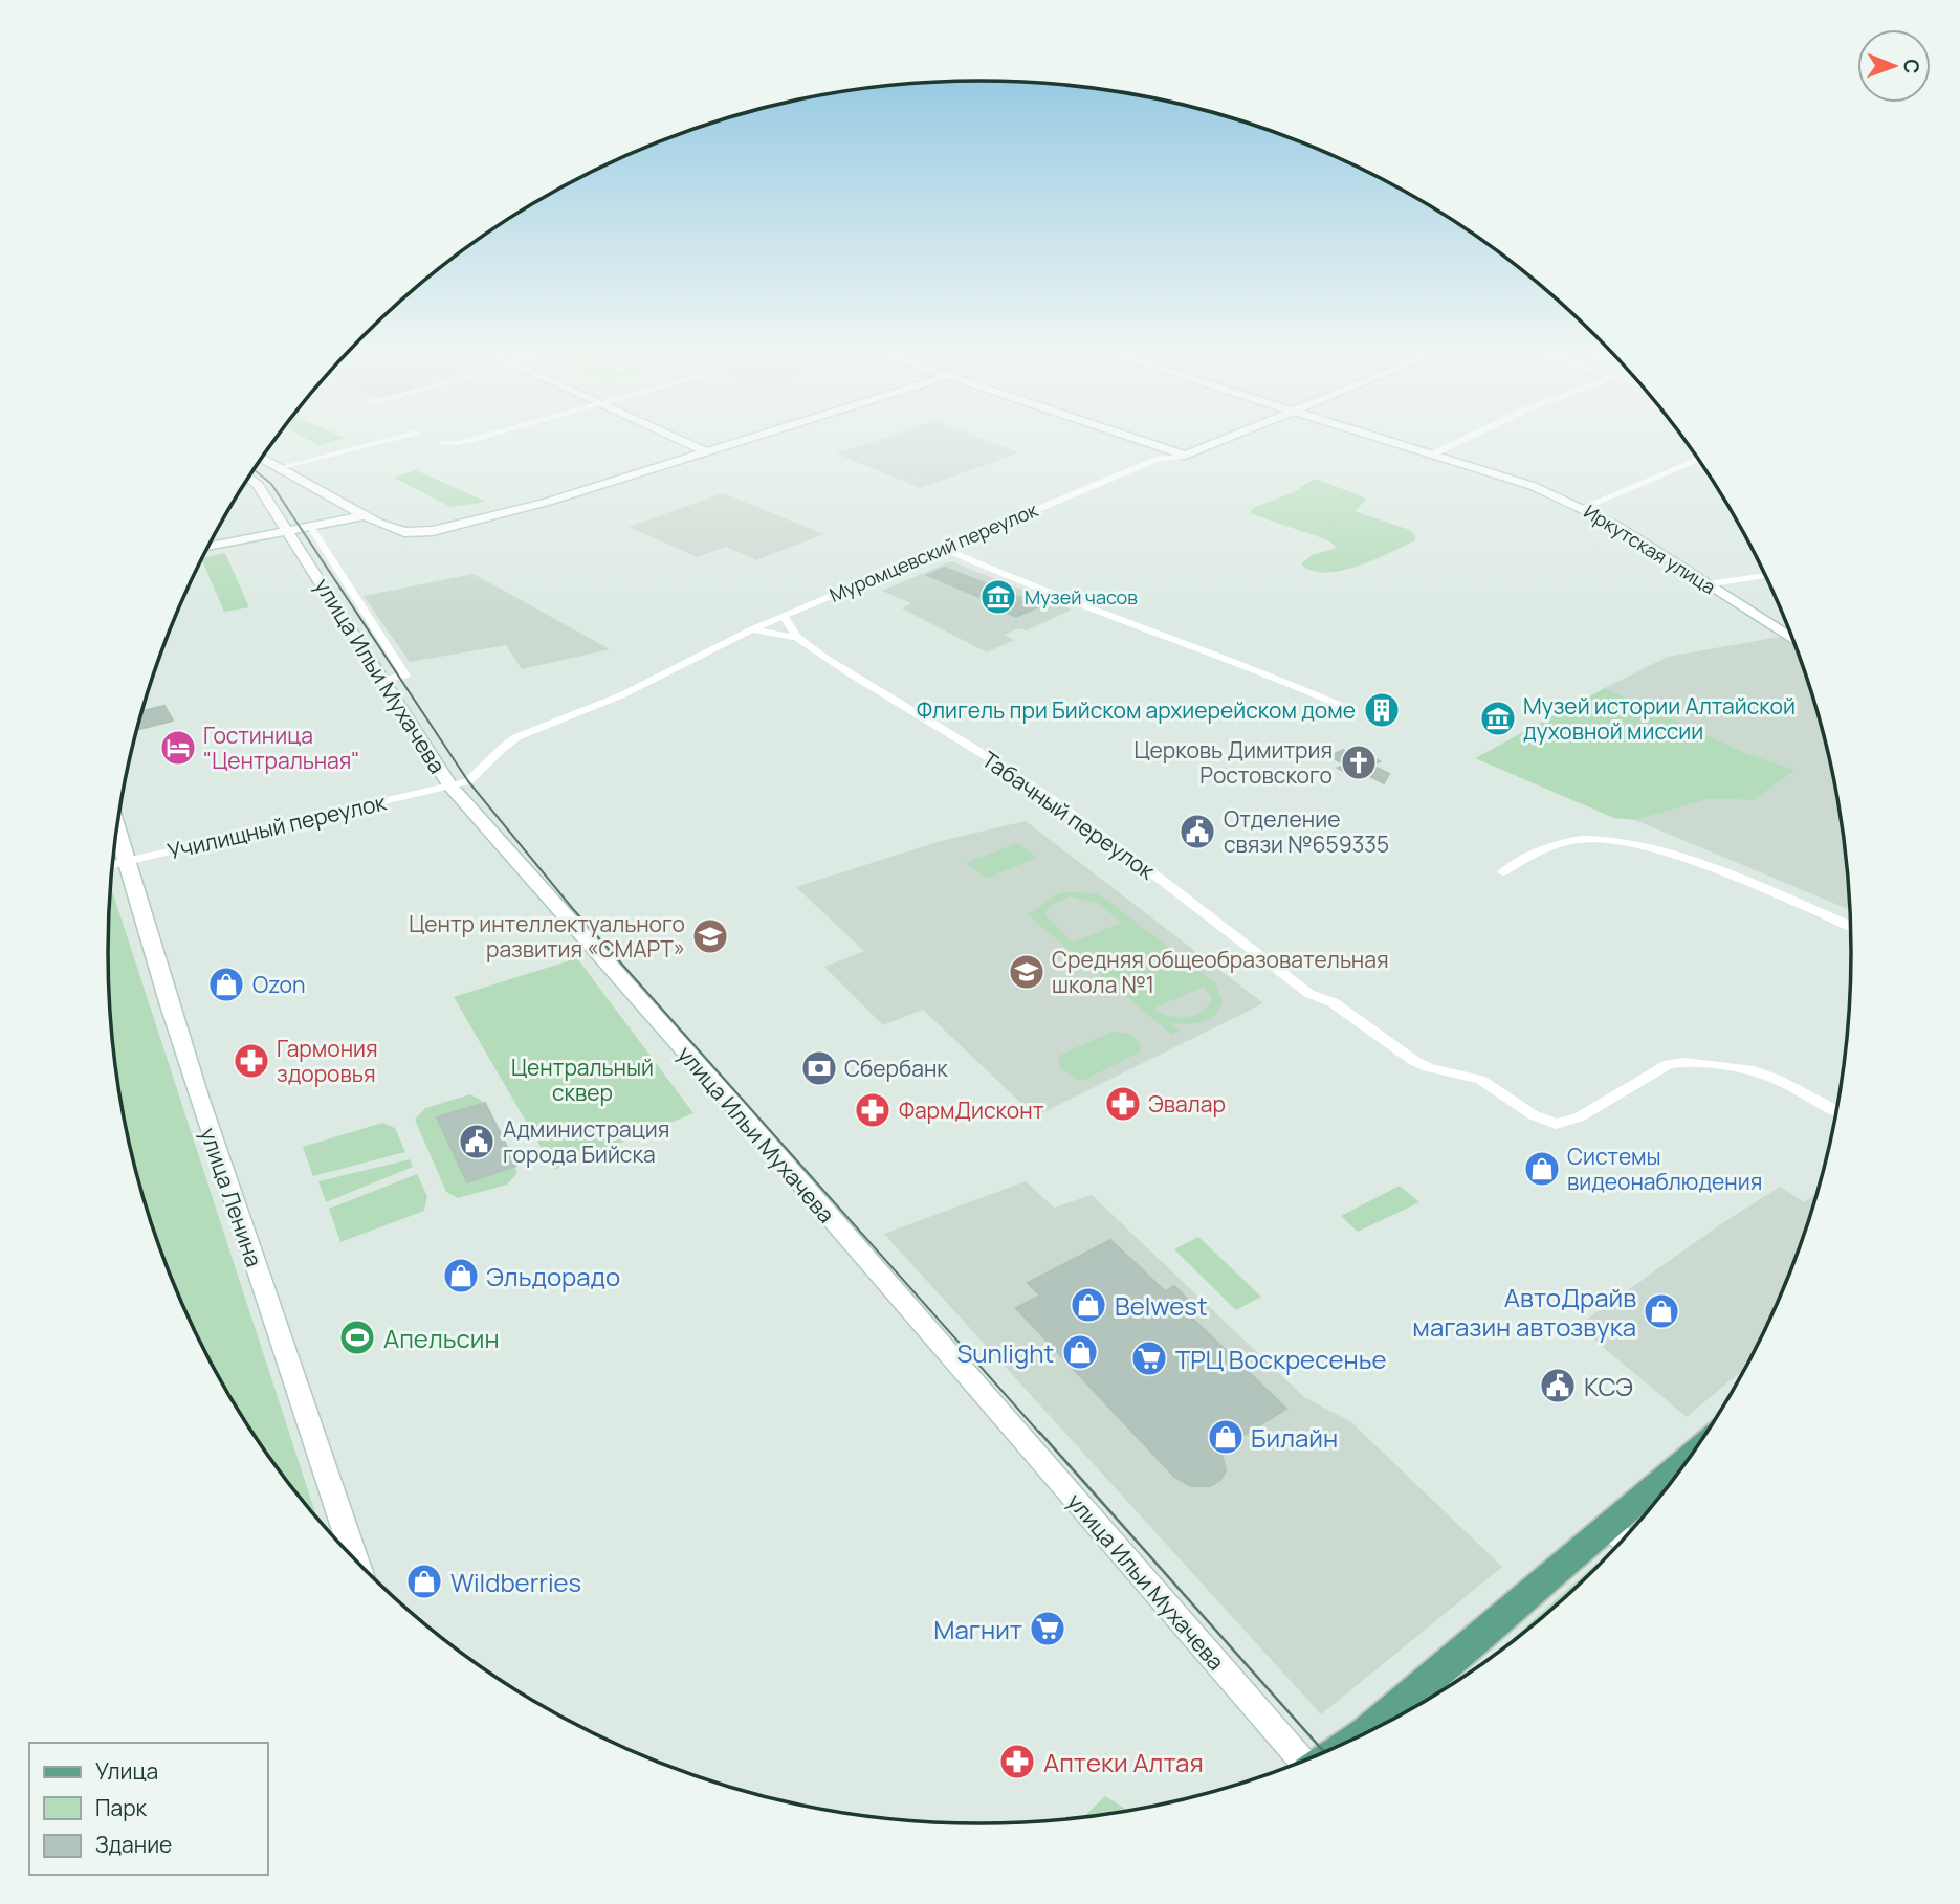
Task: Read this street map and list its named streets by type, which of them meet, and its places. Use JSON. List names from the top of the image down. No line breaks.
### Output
{"streets":{"main road":["Иркутская улица","Муромцевский переулок","улица Ильи Мухачева","улица Ленина"],"street":["Табачный переулок","Училищный переулок"]},"crossings":[["Муромцевский переулок","улица Ильи Мухачева"],["Муромцевский переулок","Табачный переулок"],["Муромцевский переулок","Училищный переулок"],["улица Ильи Мухачева","Училищный переулок"],["Училищный переулок","улица Ленина"]],"parks":["Центральный сквер"],"places":{"museum":["Музей часов","Музей истории Алтайской духовной миссии"],"building":["Флигель при Бийском архиерейском доме"],"hotel":["Гостиница \"Центральная\""],"church":["Церковь Димитрия Ростовского"],"public building":["Отделение связи №659335","Администрация города Бийска","КСЭ"],"school or university":["Центр интеллектуального развития «СМАРТ»","Средняя общеобразовательная школа №1"],"shop":["Ozon","Системы видеонаблюдения","Эльдорадо","Belwest","АвтоДрайв магазин автозвука","Sunlight","Билайн","Wildberries"],"pharmacy":["Гармония здоровья","Эвалар","ФармДисконт","Аптеки Алтая"],"bank":["Сбербанк"],"sports":["Апельсин"],"supermarket":["ТРЦ Воскресенье","Магнит"]},"legend":["Улица","Парк","Здание"],"north":"right"}
